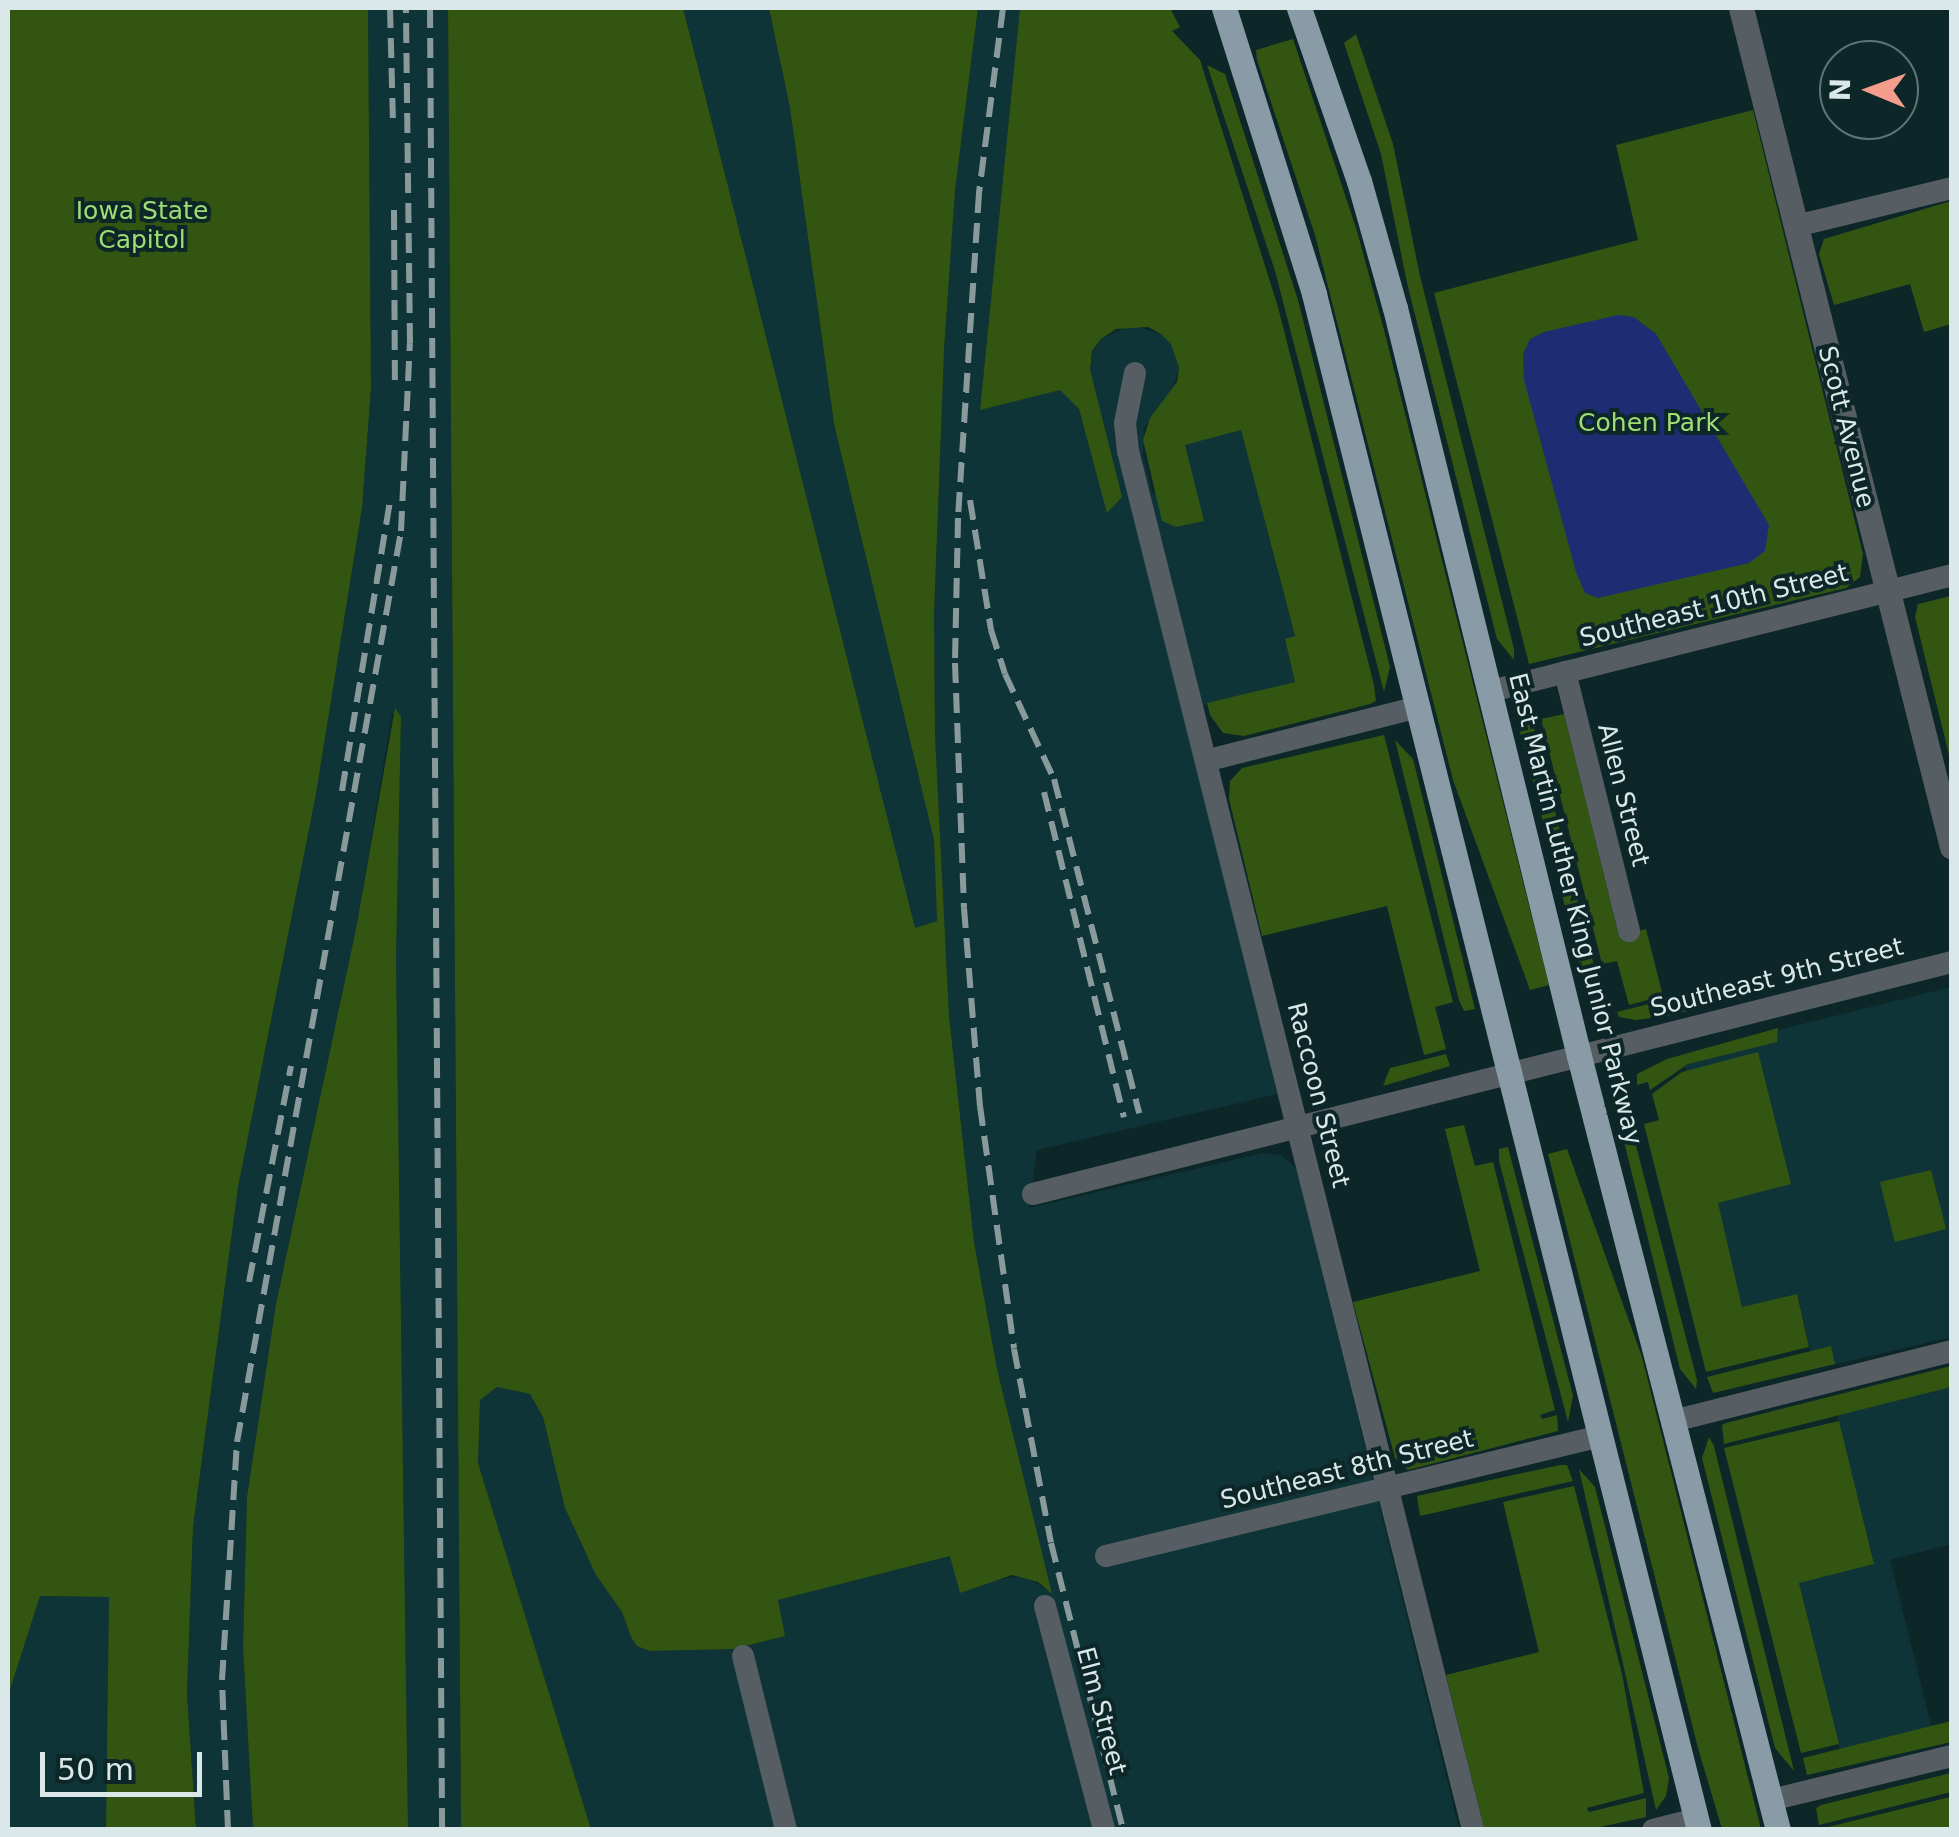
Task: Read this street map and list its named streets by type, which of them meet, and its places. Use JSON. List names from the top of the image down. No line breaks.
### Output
{"streets":{"main road":["East Martin Luther King Junior Parkway"],"street":["Scott Avenue","Southeast 10th Street","Allen Street","Southeast 9th Street","Raccoon Street","Southeast 8th Street","Elm Street"]},"crossings":[["Scott Avenue","Southeast 10th Street"],["Southeast 10th Street","Allen Street"],["Southeast 10th Street","East Martin Luther King Junior Parkway"],["East Martin Luther King Junior Parkway","Southeast 9th Street"],["Southeast 9th Street","Raccoon Street"],["Raccoon Street","Southeast 8th Street"]],"parks":["Iowa State Capitol","Cohen Park"],"scale_bar":"50 m","north":"left"}
